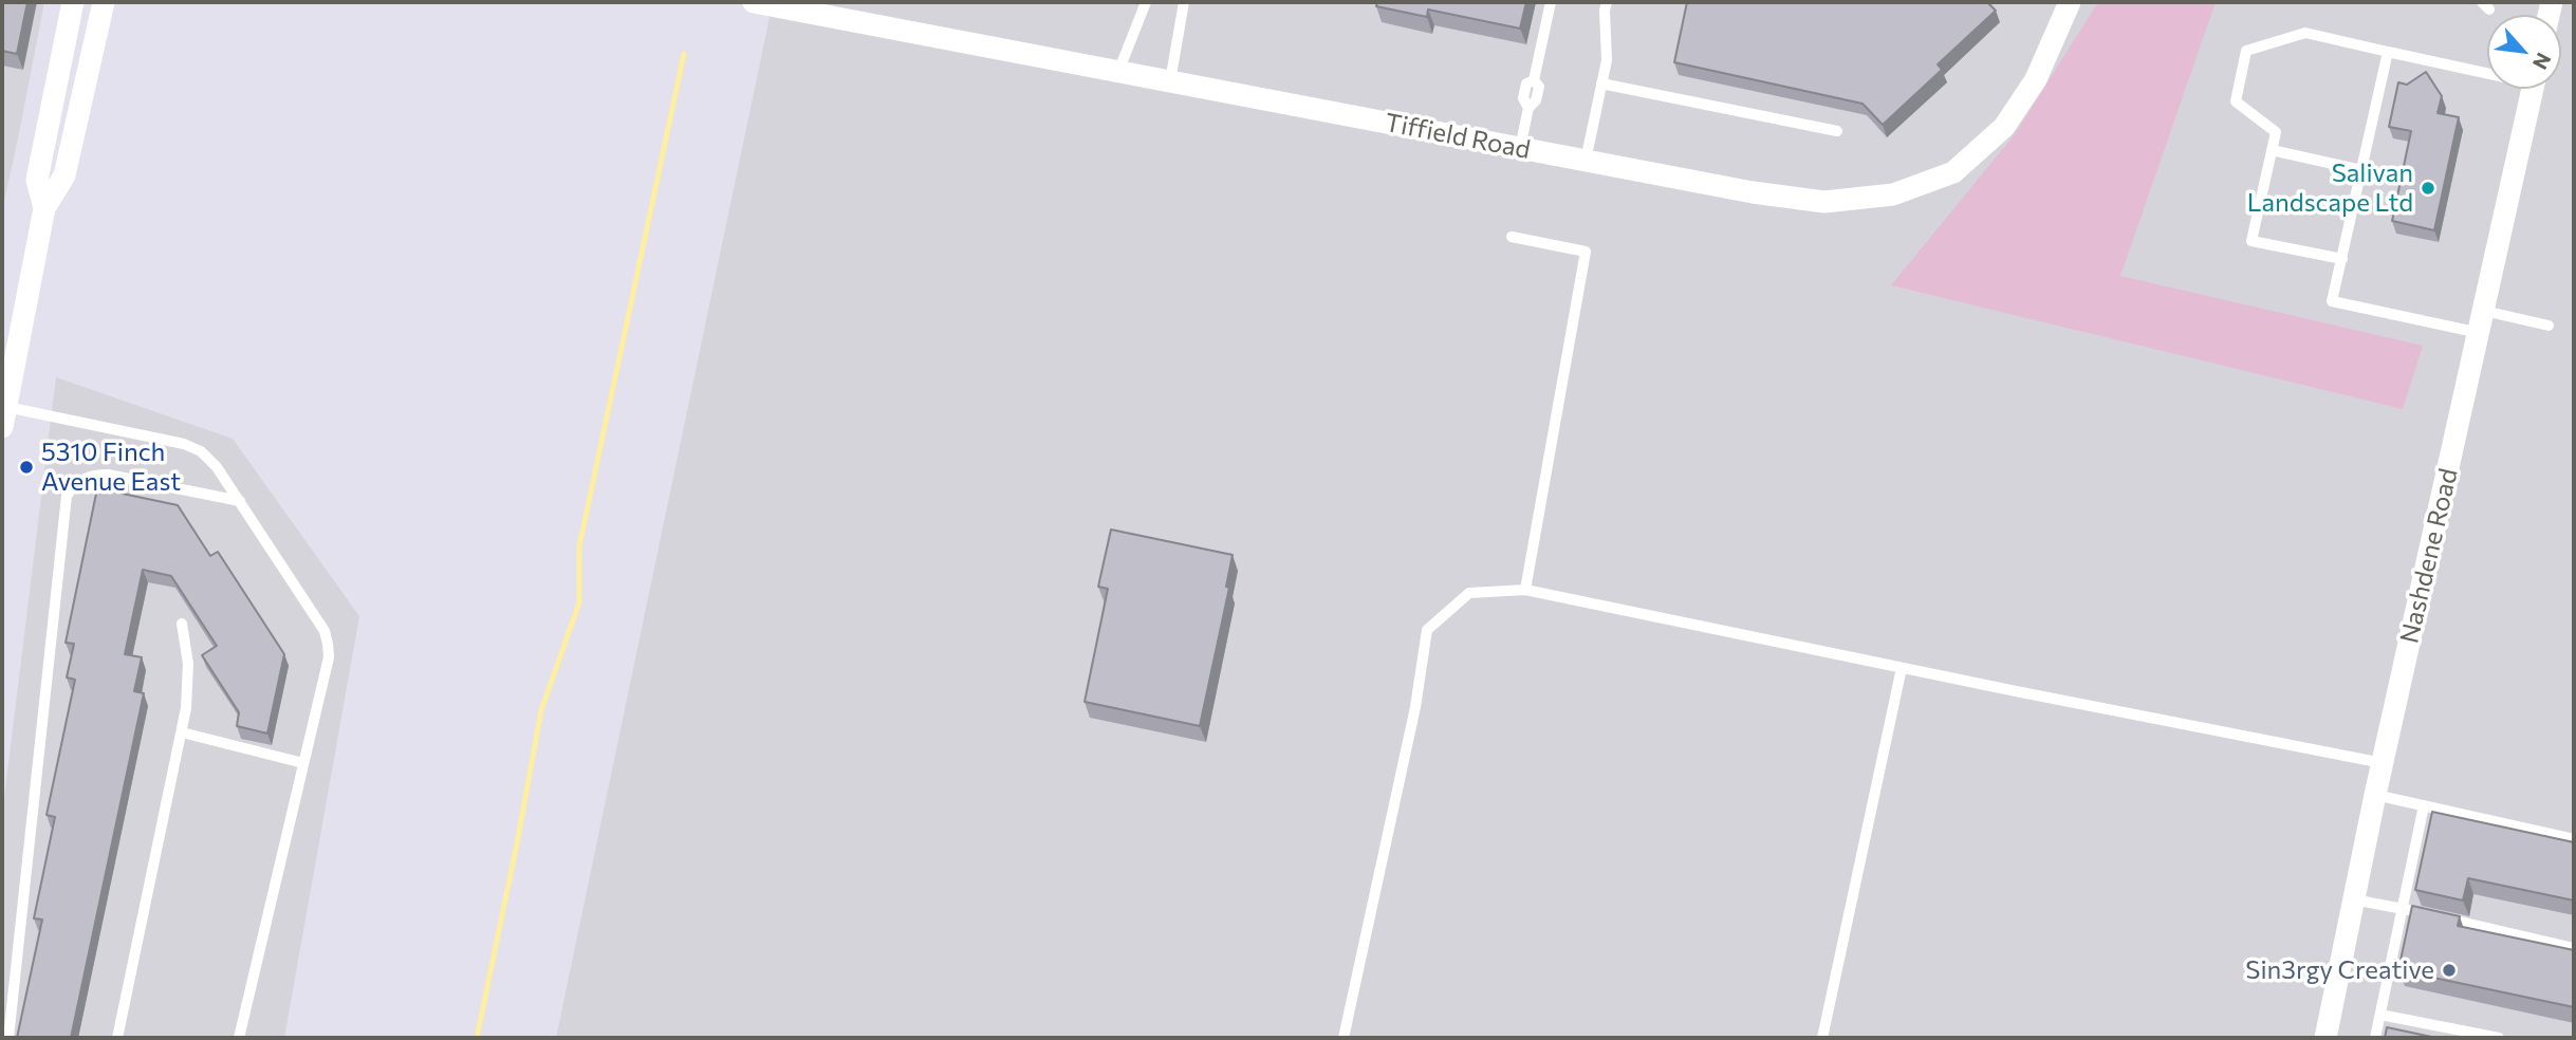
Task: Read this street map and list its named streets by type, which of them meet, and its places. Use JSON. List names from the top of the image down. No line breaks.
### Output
{"streets":{"street":["Tiffield Road","Nashdene Road"]},"places":["Salivan Landscape Ltd","5310 Finch Avenue East","Sin3rgy Creative"],"north":"bottom right"}
